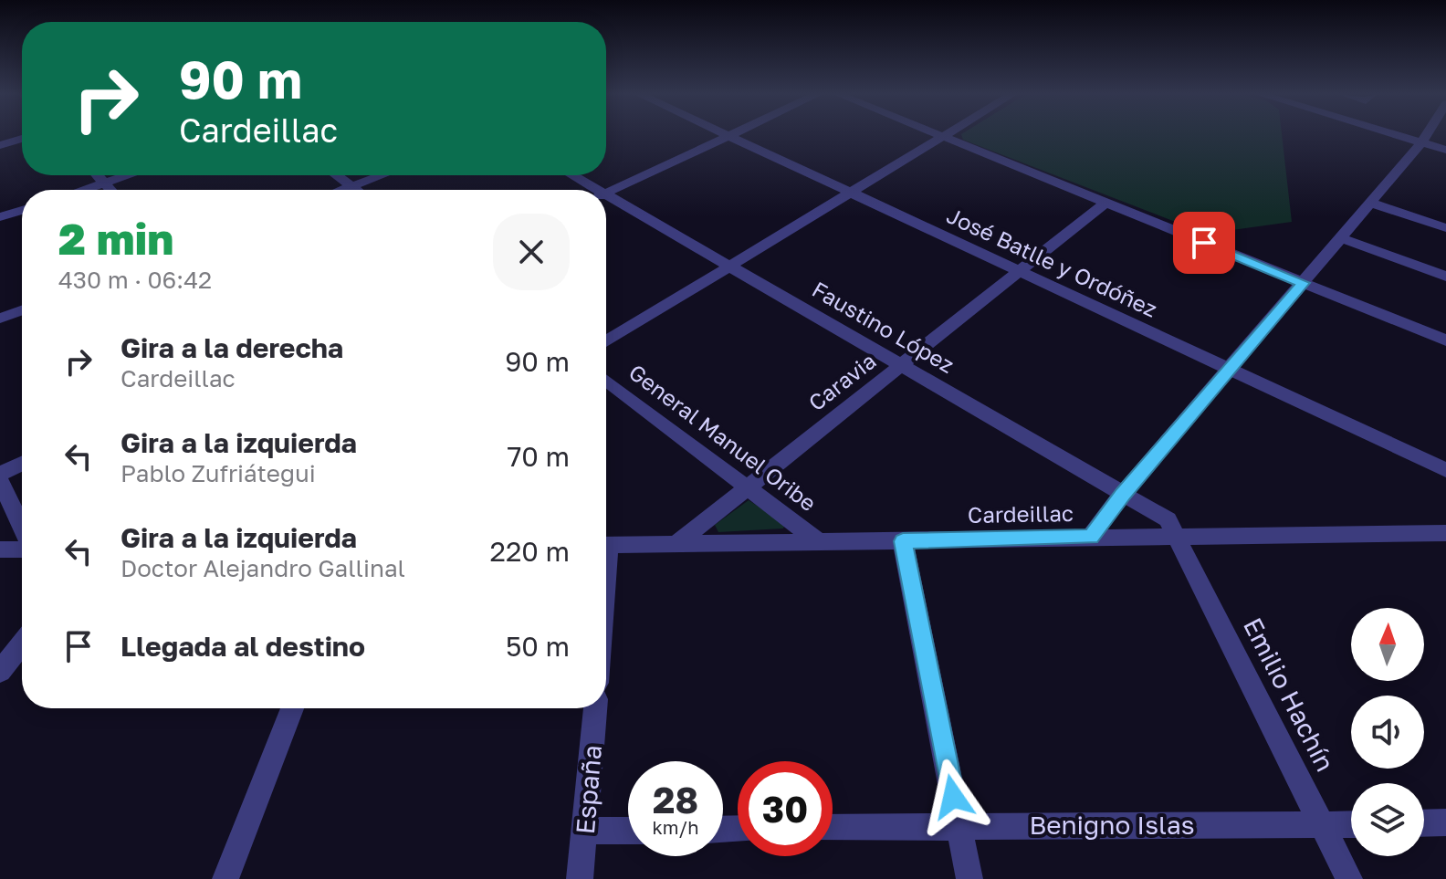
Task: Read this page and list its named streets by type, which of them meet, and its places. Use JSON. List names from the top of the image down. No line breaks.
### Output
{"streets":{"street":["José Batlle y Ordóñez","Faustino López","Caravia","General Manuel Oribe","Cardeillac","Emilio Hachín","España","Benigno Islas"]},"crossings":[["José Batlle y Ordóñez","Caravia"],["Faustino López","Caravia"],["Faustino López","Cardeillac"],["Faustino López","Emilio Hachín"],["Caravia","General Manuel Oribe"],["Caravia","Cardeillac"],["General Manuel Oribe","Cardeillac"],["Cardeillac","Emilio Hachín"],["Emilio Hachín","Benigno Islas"]],"north":"top","page":{"turn":["90 m","Cardeillac"],"heading":["2 min","430 m · 06:42"],"list":[{"name":"Gira a la derecha","note":"Cardeillac","value":"90 m"},{"name":"Gira a la izquierda","note":"Pablo Zufriátegui","value":"70 m"},{"name":"Gira a la izquierda","note":"Doctor Alejandro Gallinal","value":"220 m"},{"name":"Llegada al destino","value":"50 m"}],"speed":"28 km/h","limit":"30"}}
